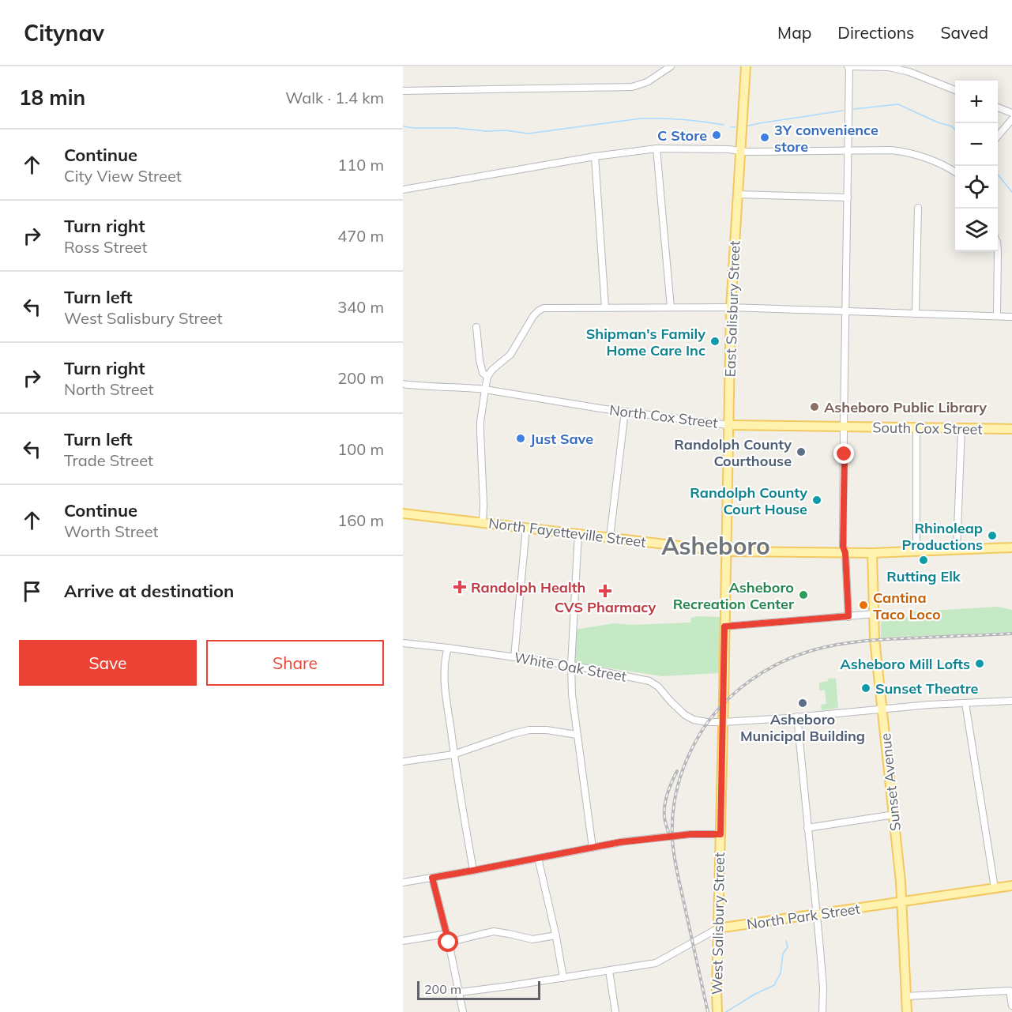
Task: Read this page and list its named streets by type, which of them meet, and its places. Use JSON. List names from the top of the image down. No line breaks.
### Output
{"streets":{"main road":["East Salisbury Street","North Cox Street","South Cox Street","North Fayetteville Street","Sunset Avenue","North Park Street","West Salisbury Street"],"street":["White Oak Street"]},"crossings":[["East Salisbury Street","North Cox Street"],["East Salisbury Street","North Fayetteville Street"],["East Salisbury Street","West Salisbury Street"],["North Cox Street","South Cox Street"],["North Fayetteville Street","Sunset Avenue"],["North Fayetteville Street","West Salisbury Street"],["White Oak Street","Sunset Avenue"],["White Oak Street","West Salisbury Street"],["Sunset Avenue","North Park Street"],["North Park Street","West Salisbury Street"]],"districts":["Asheboro"],"places":{"other":["C Store","3Y convenience store","Shipman's Family Home Care Inc","Asheboro Public Library","Just Save","Randolph County Courthouse","Randolph County Court House","Rhinoleap Productions","Rutting Elk","Asheboro Recreation Center","Cantina Taco Loco","Asheboro Mill Lofts","Sunset Theatre","Asheboro Municipal Building"],"health":["Randolph Health","CVS Pharmacy"]},"scale_bar":"200 m","page":{"header":"Citynav","nav":["Map","Directions","Saved"],"heading":["18 min","Walk · 1.4 km"],"map_buttons":["+","−"],"list":[["Continue","City View Street","110 m"],["Turn right","Ross Street","470 m"],["Turn left","West Salisbury Street","340 m"],["Turn right","North Street","200 m"],["Turn left","Trade Street","100 m"],["Continue","Worth Street","160 m"],"Arrive at destination"],"buttons":["Save","Share"],"scale":"200 m"}}
